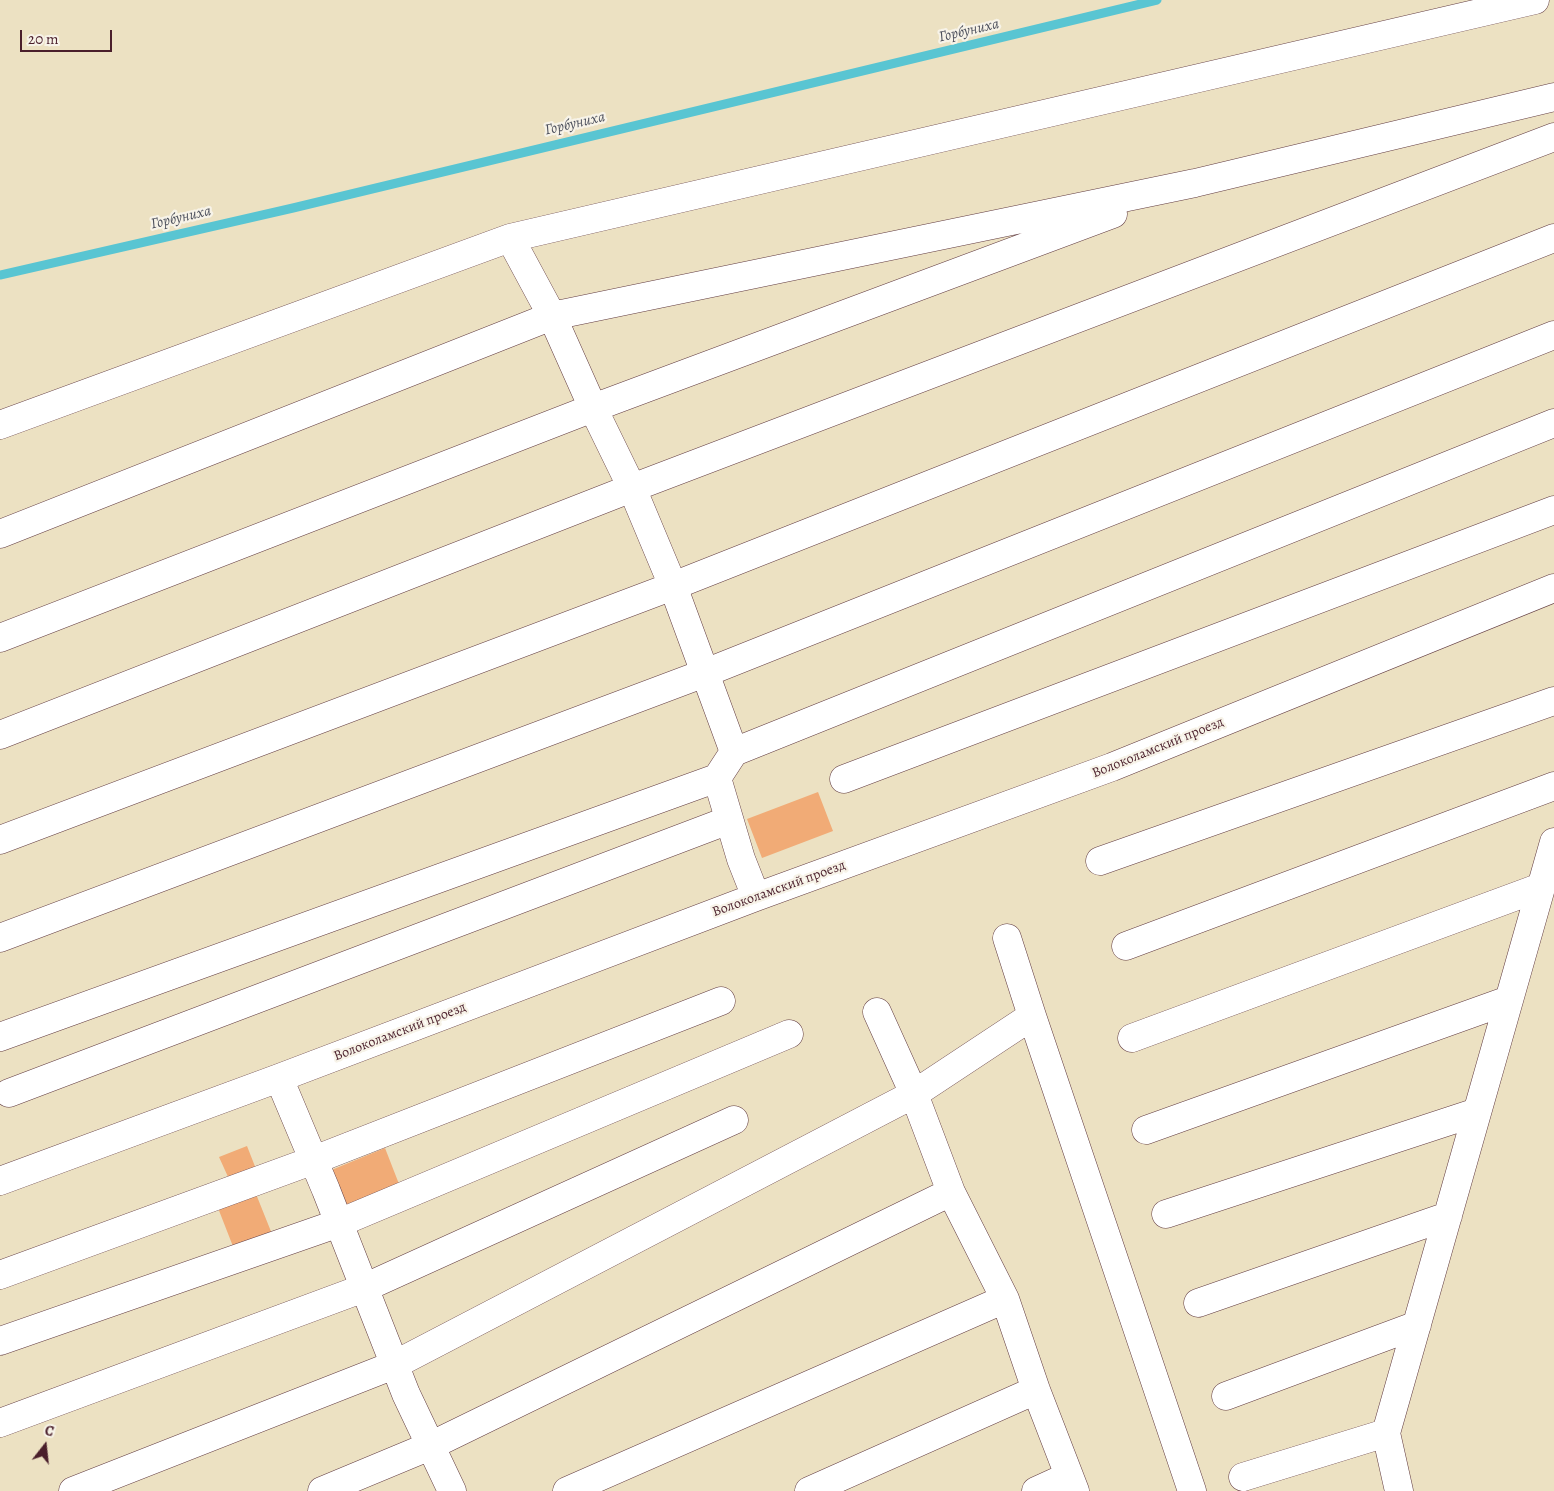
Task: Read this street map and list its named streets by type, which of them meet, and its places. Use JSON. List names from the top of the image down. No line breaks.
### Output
{"streets":{"street":["Волоколамский проезд"]},"water":["Горбуниха"],"scale_bar":"20 m","north":"top"}
